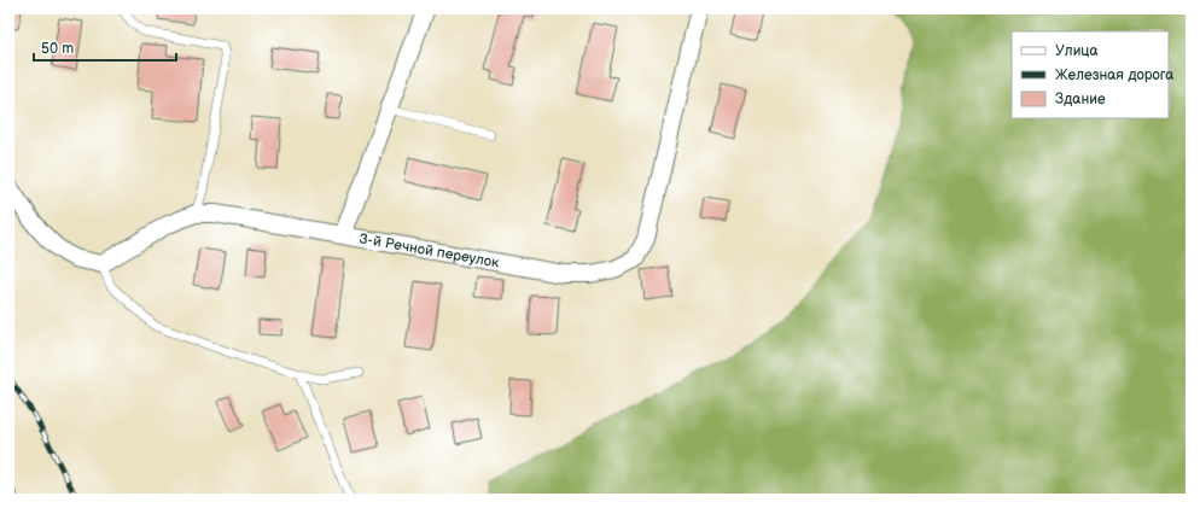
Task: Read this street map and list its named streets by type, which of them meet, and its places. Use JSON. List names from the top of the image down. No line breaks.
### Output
{"streets":{"street":["3-й Речной переулок"]},"legend":["Улица","Железная дорога","Здание"],"scale_bar":"50 m"}
